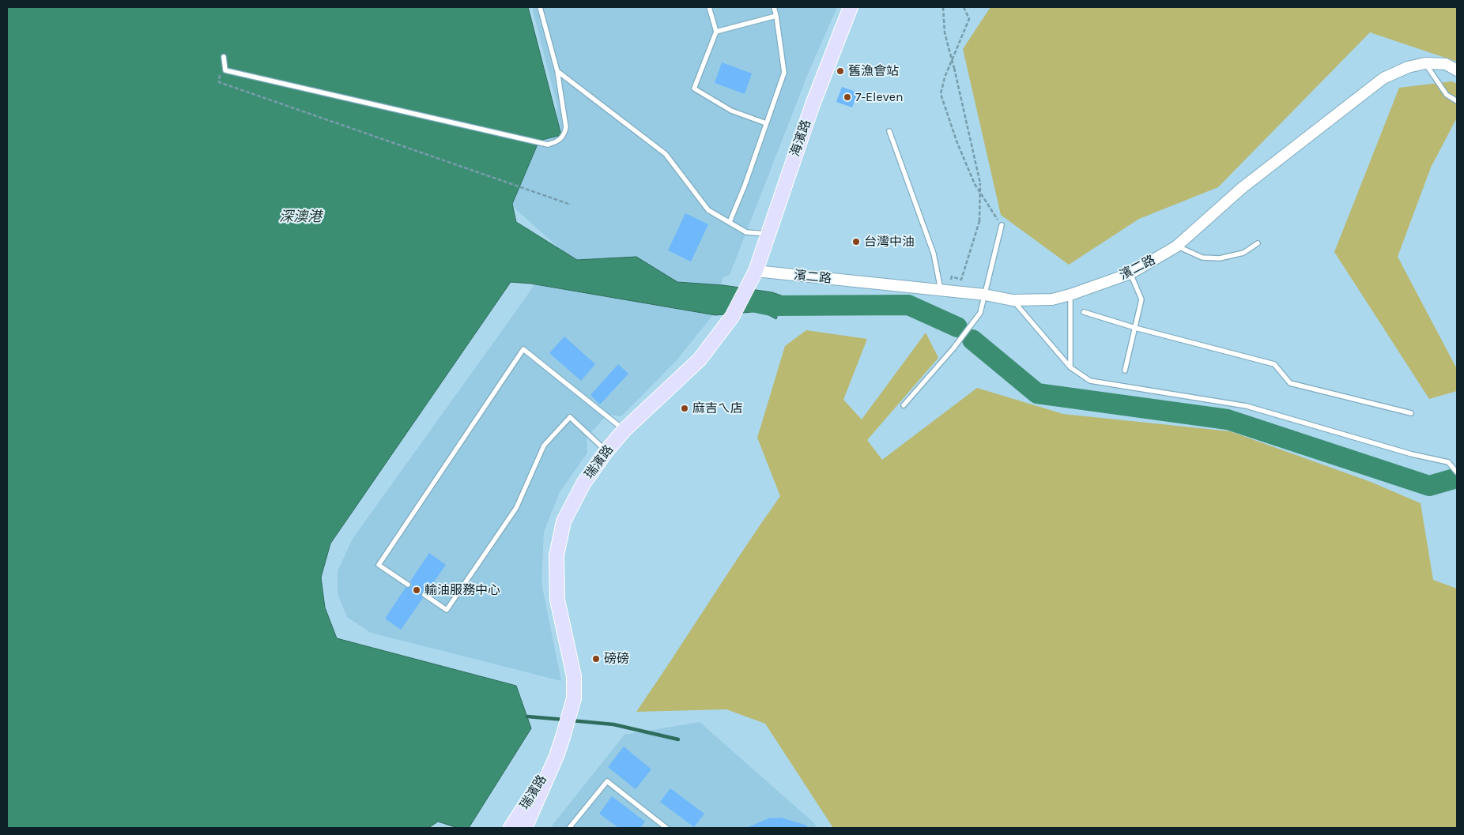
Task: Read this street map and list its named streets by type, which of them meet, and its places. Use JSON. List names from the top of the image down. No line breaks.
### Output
{"streets":{"main road":["海濱路","瑞濱路"],"street":["濱二路"]},"crossings":[["海濱路","濱二路"],["海濱路","瑞濱路"],["濱二路","瑞濱路"]],"water":["深澳港"],"places":["舊漁會站","7-Eleven","台灣中油","麻吉ㄟ店","輸油服務中心","磅磅"]}
